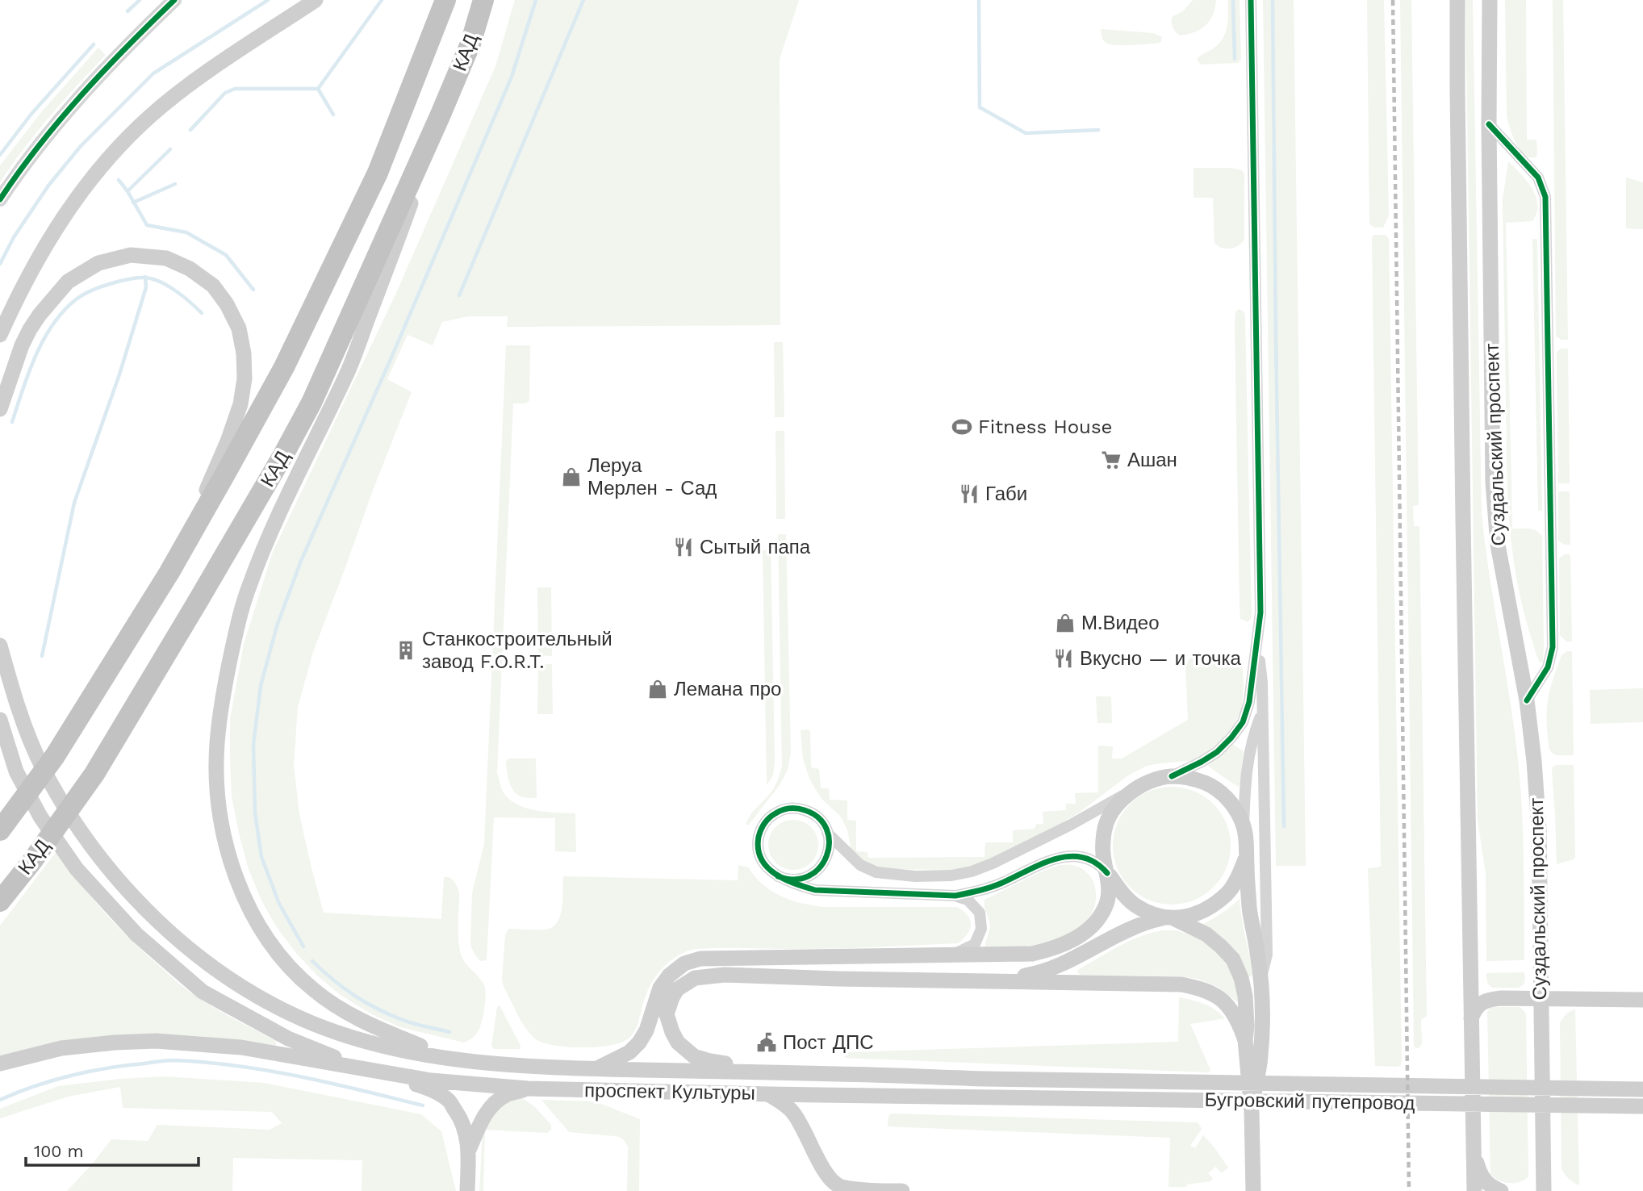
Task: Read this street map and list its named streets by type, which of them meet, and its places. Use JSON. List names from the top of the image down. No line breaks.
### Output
{"streets":{"highway":["КАД"],"main road":["Суздальский проспект","проспект Культуры","Бугровский путепровод"]},"crossings":[["проспект Культуры","Бугровский путепровод"]],"places":{"sports":["Fitness House"],"supermarket":["Ашан"],"shop":["Леруа Мерлен - Сад","М.Видео","Лемана про"],"restaurant":["Габи","Сытый папа","Вкусно — и точка"],"building":["Станкостроительный завод F.O.R.T."],"public building":["Пост ДПС"]},"scale_bar":"100 m"}
